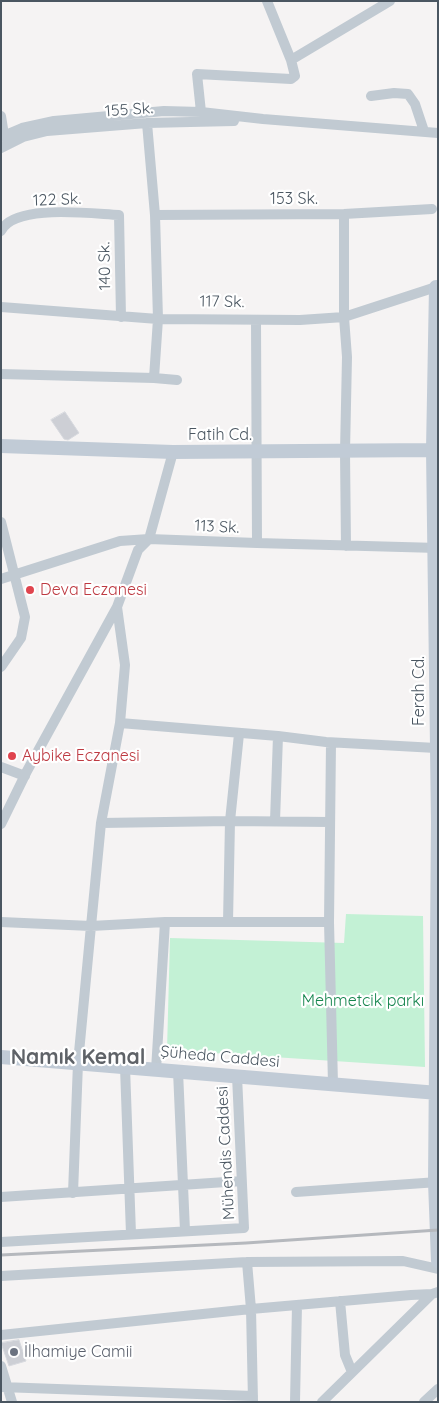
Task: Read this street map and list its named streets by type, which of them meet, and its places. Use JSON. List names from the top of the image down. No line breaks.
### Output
{"streets":{"street":["155 Sk.","153 Sk.","122 Sk.","140 Sk.","117 Sk.","Fatih Cd.","113 Sk.","Ferah Cd.","Şüheda Caddesi","Mühendis Caddesi"]},"crossings":[["122 Sk.","140 Sk."],["140 Sk.","117 Sk."],["117 Sk.","Ferah Cd."],["Fatih Cd.","Ferah Cd."],["113 Sk.","Ferah Cd."],["Ferah Cd.","Şüheda Caddesi"],["Şüheda Caddesi","Mühendis Caddesi"]],"districts":["Namık Kemal"],"parks":["Mehmetcik parkı"],"places":["Deva Eczanesi","Aybike Eczanesi","İlhamiye Camii"]}
